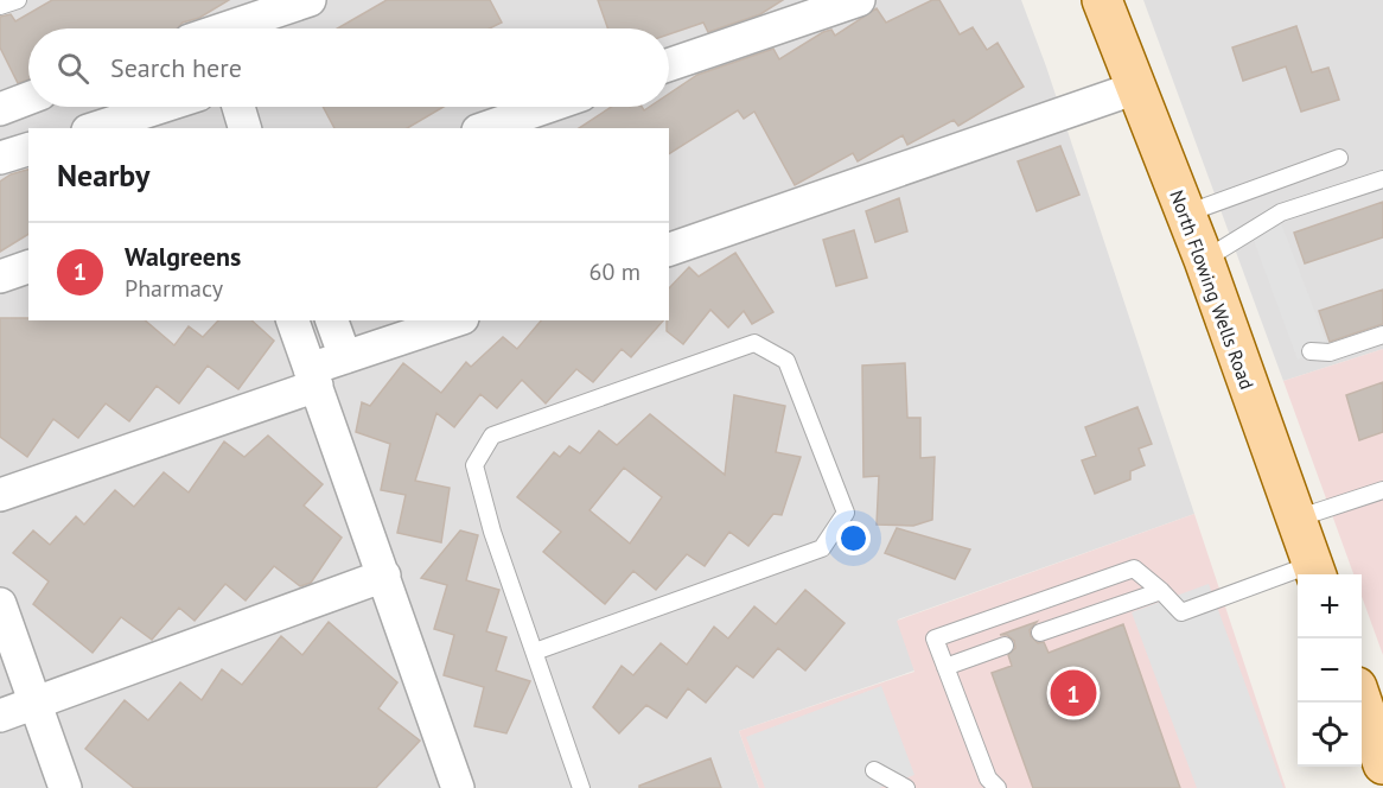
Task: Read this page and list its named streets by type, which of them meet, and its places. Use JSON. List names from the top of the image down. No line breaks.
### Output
{"streets":{"main road":["North Flowing Wells Road"]},"page":{"search":"Search here","heading":"Nearby","list":[{"mark":"1","name":"Walgreens","note":"Pharmacy","value":"60 m"}],"map_buttons":["+","−"],"pins":"1"}}
